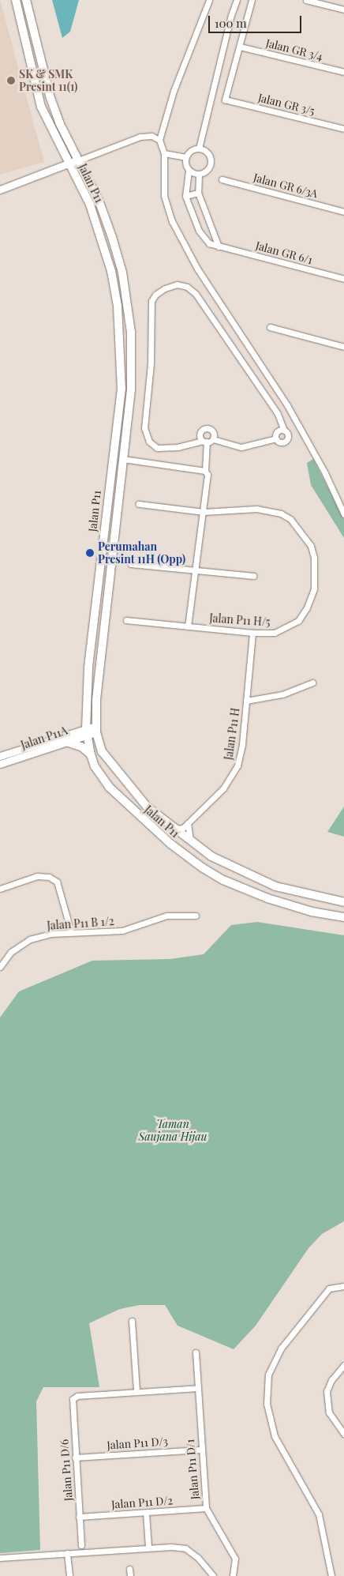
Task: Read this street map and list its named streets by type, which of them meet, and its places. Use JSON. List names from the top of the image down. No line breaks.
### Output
{"streets":{"main road":["Jalan P11"],"street":["Jalan GR 3/4","Jalan GR 3/5","Jalan GR 6/3A","Jalan GR 6/1","Jalan P11 H/5","Jalan P11 H","Jalan P11A","Jalan P11 B 1/2","Jalan P11 D/3","Jalan P11 D/1","Jalan P11 D/6","Jalan P11 D/2"]},"crossings":[["Jalan GR 3/4","Jalan GR 3/5"],["Jalan P11","Jalan P11 H"],["Jalan P11","Jalan P11A"],["Jalan P11 H/5","Jalan P11 H"],["Jalan P11 D/3","Jalan P11 D/1"],["Jalan P11 D/3","Jalan P11 D/6"],["Jalan P11 D/1","Jalan P11 D/2"],["Jalan P11 D/6","Jalan P11 D/2"]],"parks":["Taman Saujana Hijau"],"places":["SK & SMK Presint 11(1)","Perumahan Presint 11H (Opp)"],"scale_bar":"100 m"}
